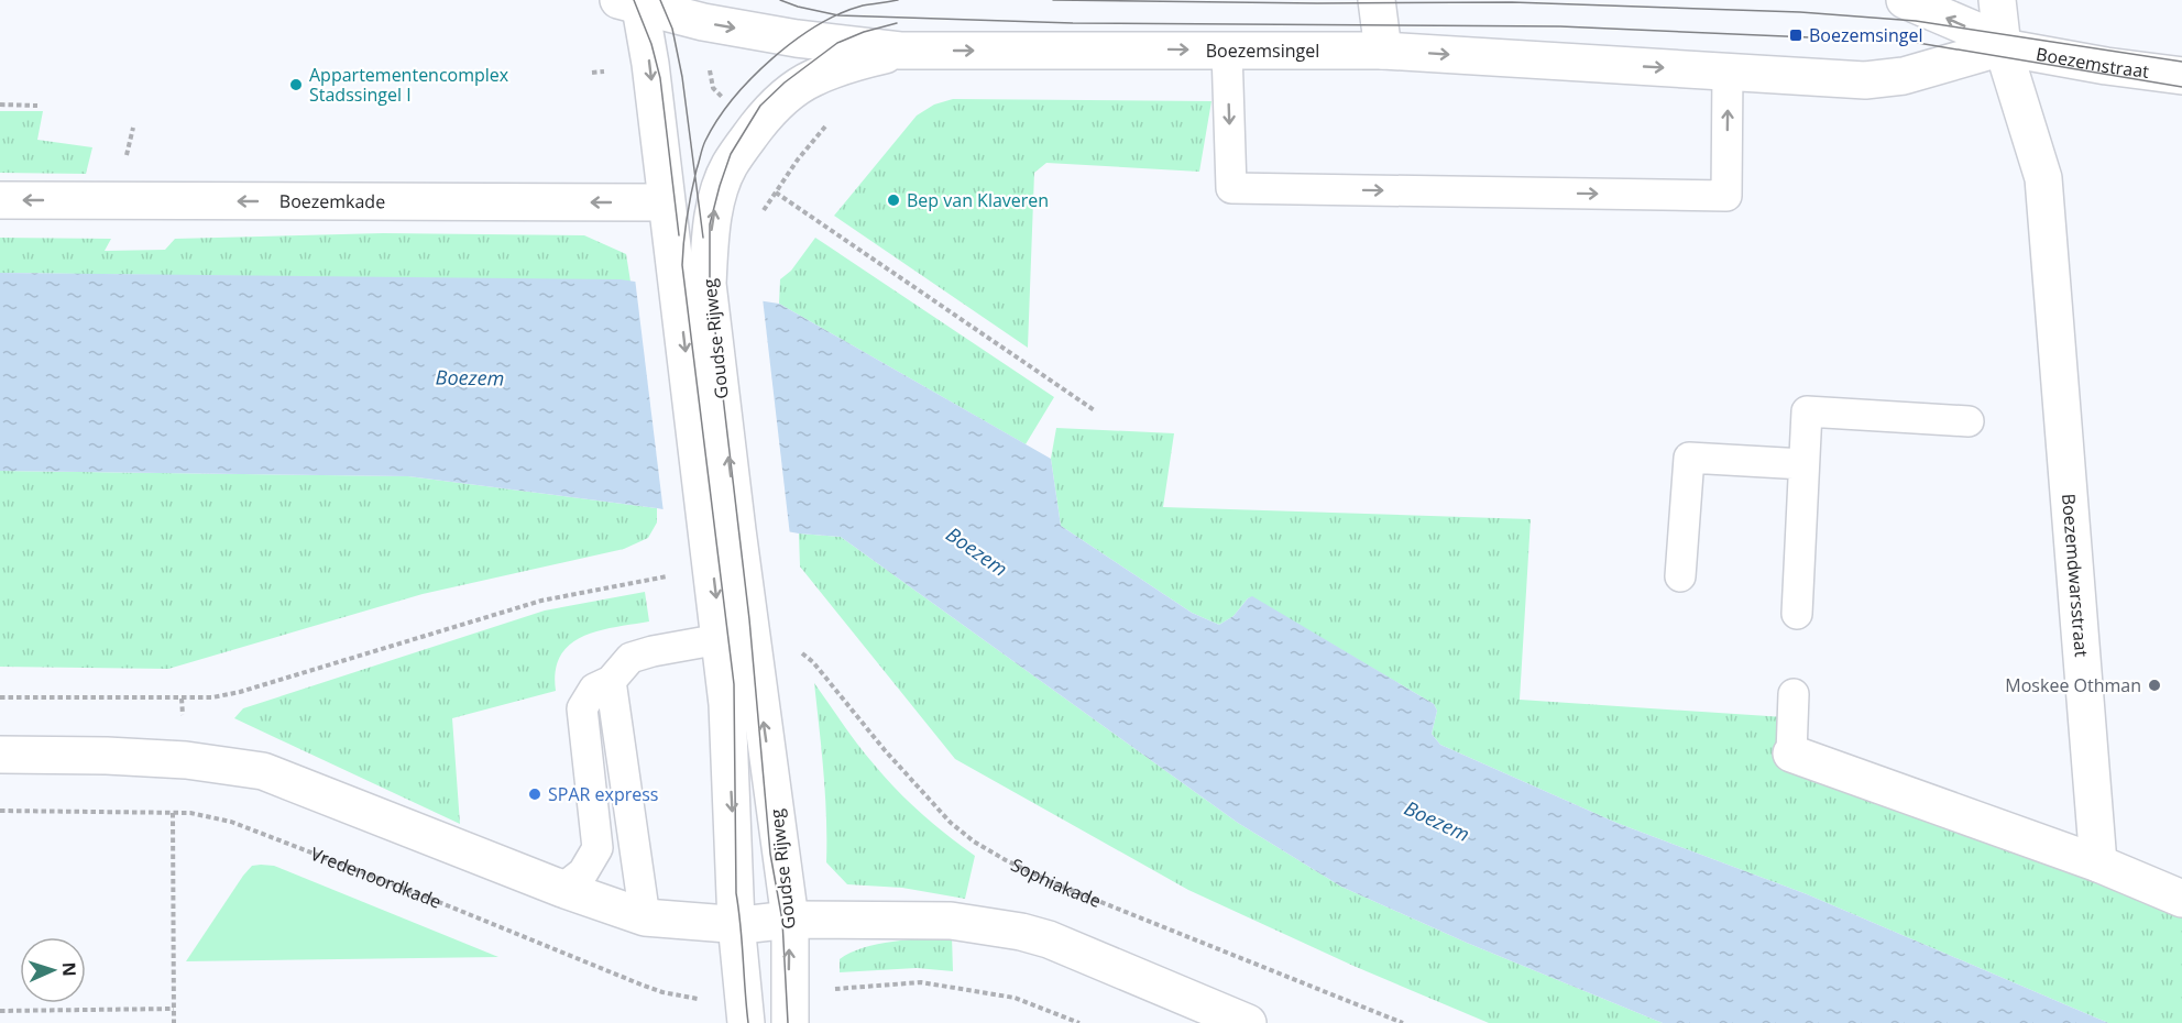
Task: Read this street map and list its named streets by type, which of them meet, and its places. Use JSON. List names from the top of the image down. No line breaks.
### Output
{"streets":{"street":["Boezemsingel","Boezemstraat","Boezemkade","Goudse Rijweg","Boezemdwarsstraat"],"path":["Vredenoordkade","Sophiakade"]},"crossings":[["Boezemsingel","Boezemstraat"],["Boezemsingel","Goudse Rijweg"],["Boezemsingel","Boezemdwarsstraat"],["Boezemstraat","Boezemdwarsstraat"],["Boezemkade","Goudse Rijweg"],["Goudse Rijweg","Vredenoordkade"]],"one_way":["Boezemsingel","Boezemkade"],"water":["Boezem"],"places":{"transit":["Boezemsingel"],"other":["Appartementencomplex Stadssingel I","Bep van Klaveren","Moskee Othman","SPAR express"]},"north":"right"}
